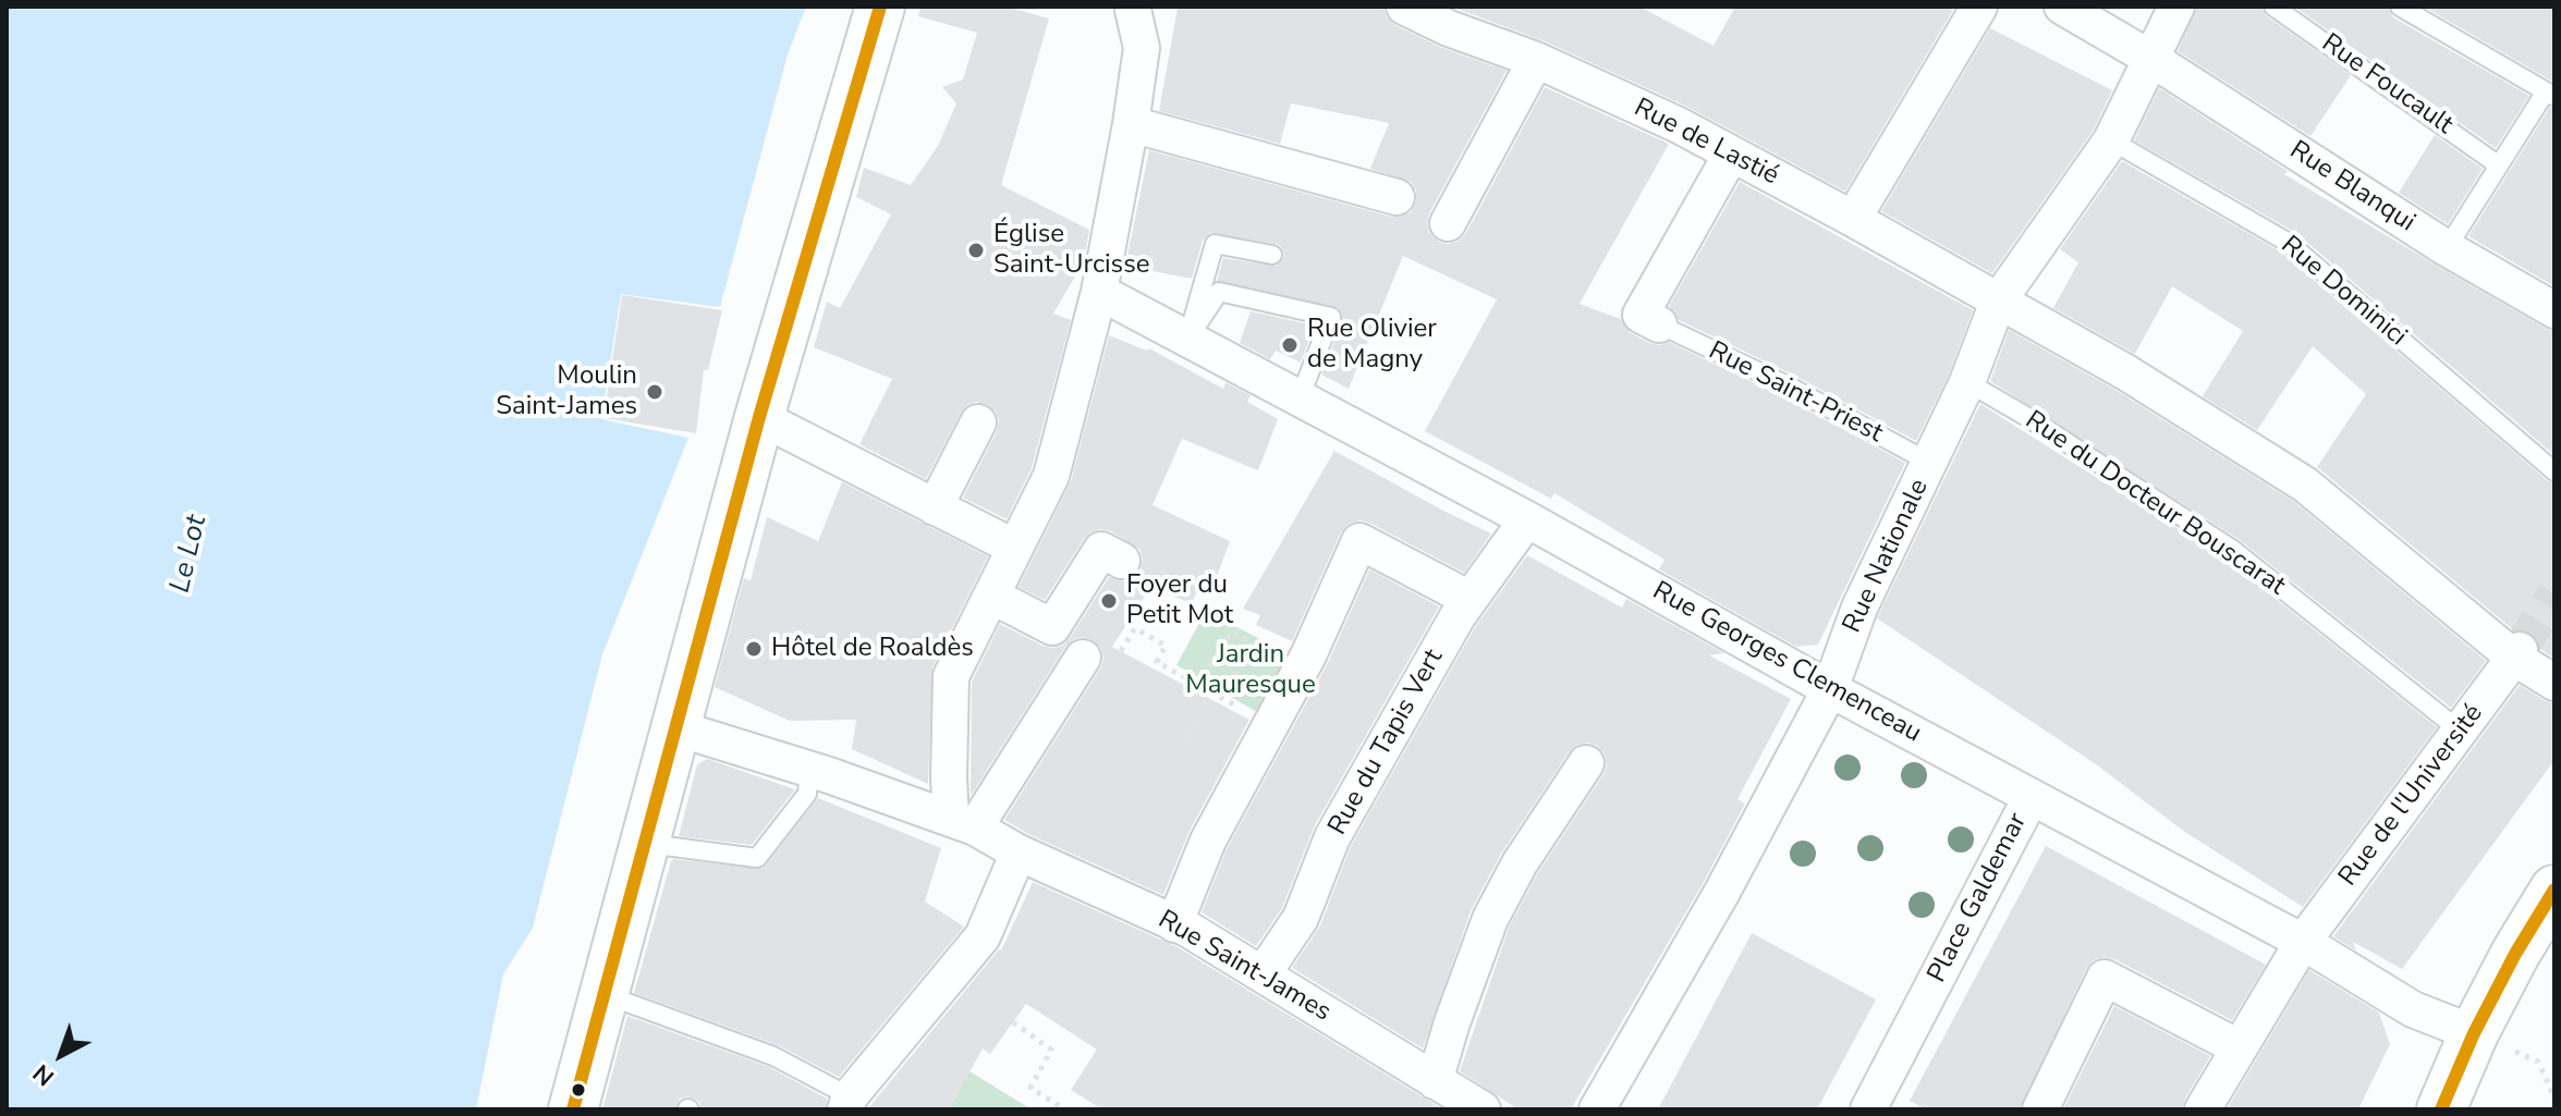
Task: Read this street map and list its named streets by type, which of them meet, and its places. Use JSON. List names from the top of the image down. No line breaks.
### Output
{"streets":{"street":["Rue de Lastié","Rue Blanqui","Rue Nationale","Rue Georges Clemenceau","Rue du Tapis Vert","Rue de l'Université","Place Galdemar","Rue Saint-James"],"lane":["Rue Foucault","Rue Dominici","Rue Saint-Priest","Rue du Docteur Bouscarat"]},"crossings":[["Rue de Lastié","Rue Nationale"],["Rue de Lastié","Rue de l'Université"],["Rue Blanqui","Rue Nationale"],["Rue Dominici","Rue Nationale"],["Rue Saint-Priest","Rue Nationale"],["Rue du Docteur Bouscarat","Rue Nationale"],["Rue du Docteur Bouscarat","Rue de l'Université"],["Rue Nationale","Rue Georges Clemenceau"],["Rue Georges Clemenceau","Rue du Tapis Vert"],["Rue Georges Clemenceau","Rue de l'Université"],["Rue Georges Clemenceau","Place Galdemar"],["Rue du Tapis Vert","Rue Saint-James"]],"water":["Le Lot"],"parks":["Jardin Mauresque"],"places":["Église Saint-Urcisse","Rue Olivier de Magny","Moulin Saint-James","Foyer du Petit Mot","Hôtel de Roaldès"],"north":"bottom left"}
